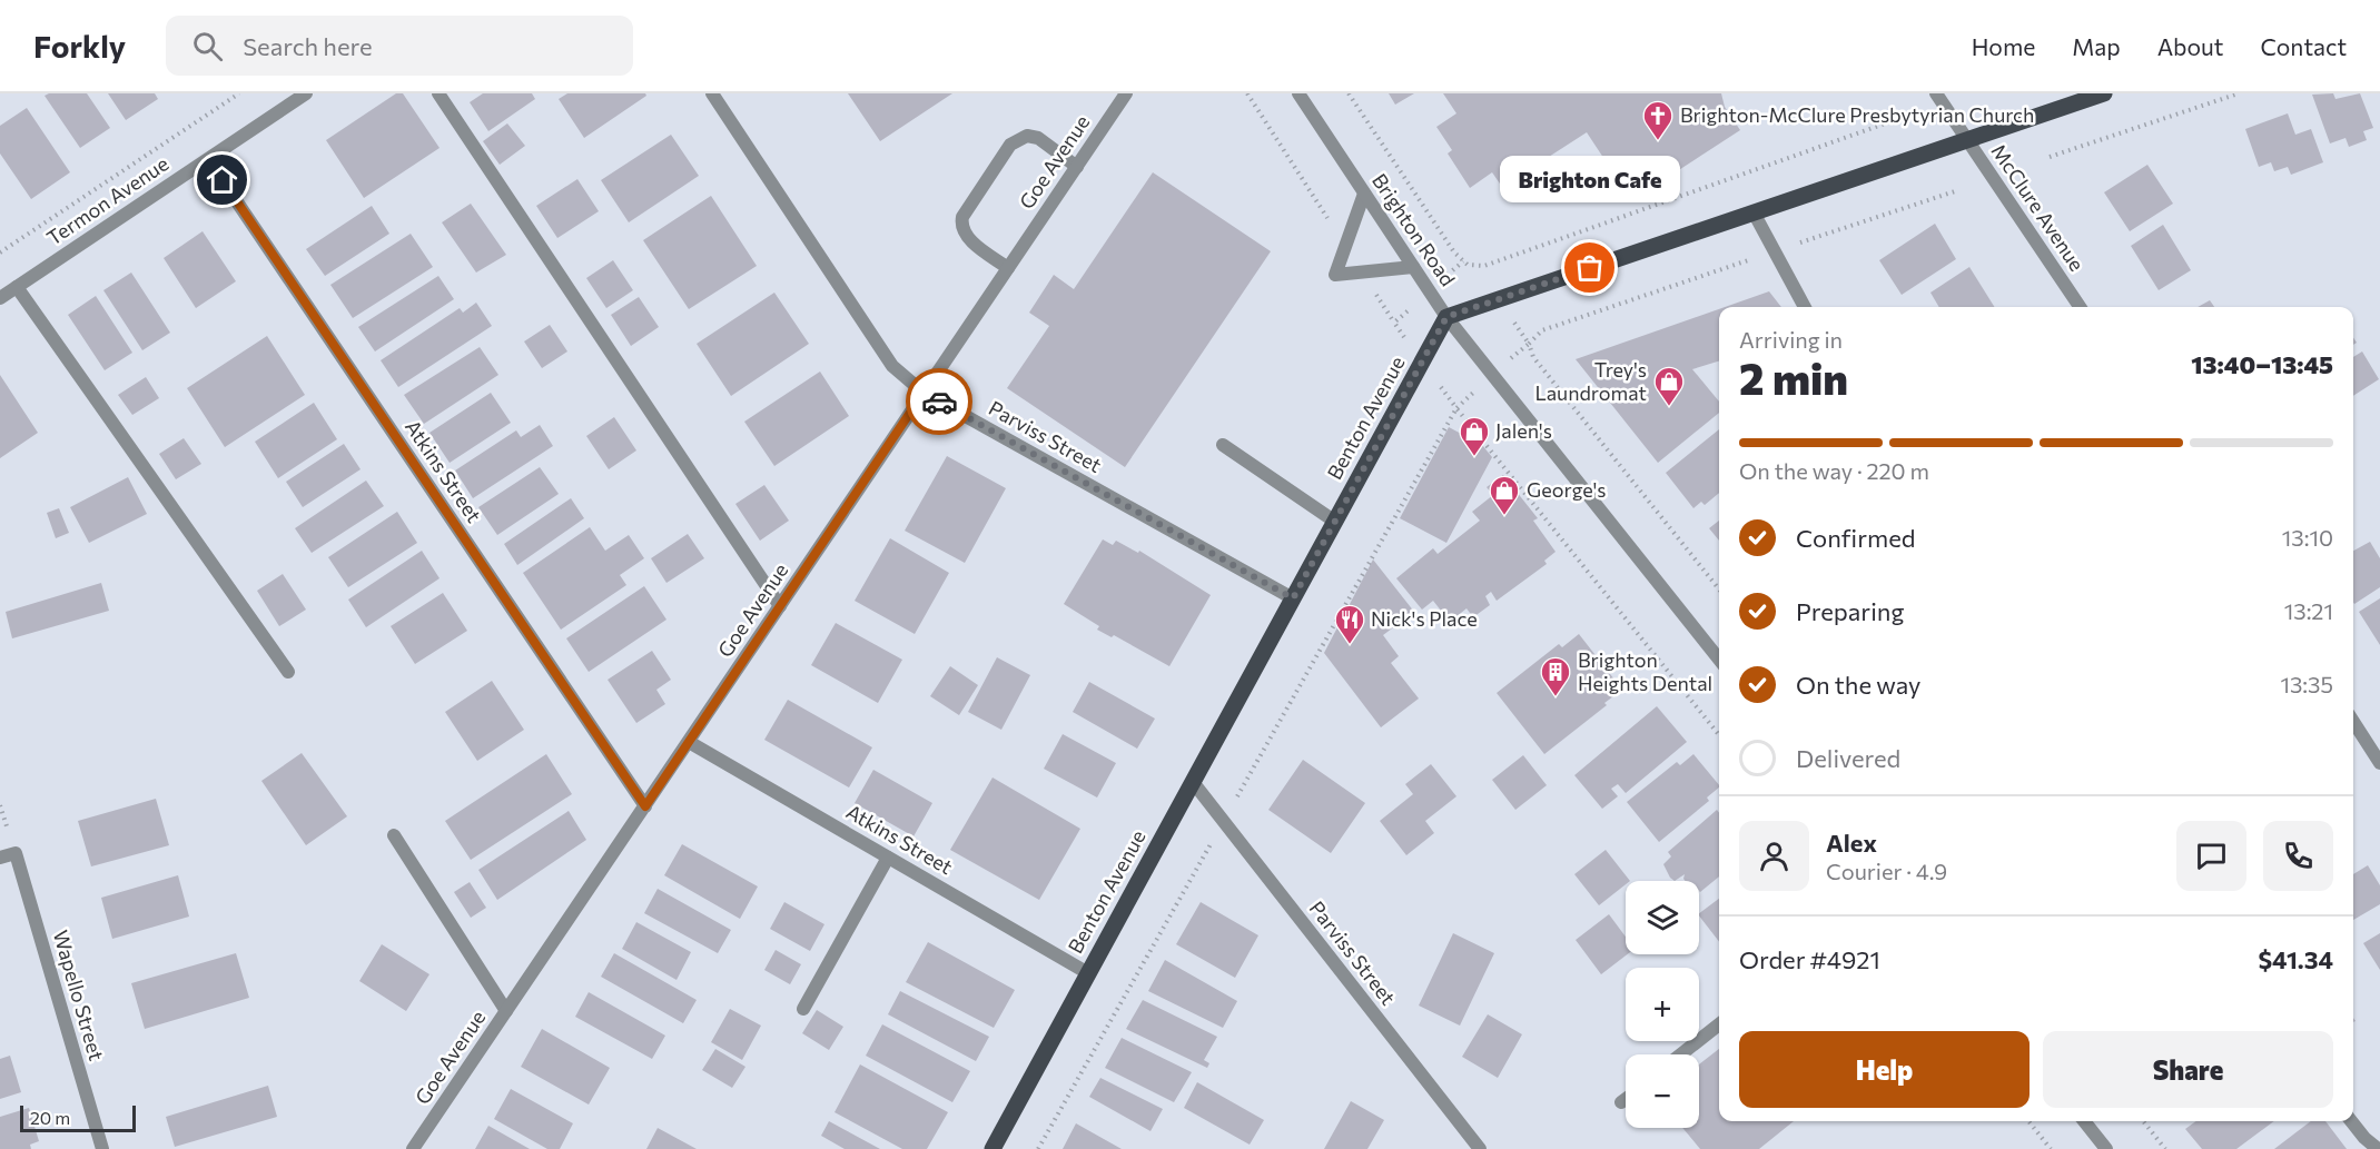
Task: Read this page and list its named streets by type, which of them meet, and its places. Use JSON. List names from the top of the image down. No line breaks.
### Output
{"streets":{"main road":["Benton Avenue"],"street":["Goe Avenue","Termon Avenue","McClure Avenue","Brighton Road","Parviss Street","Atkins Street","Wapello Street"]},"crossings":[["Goe Avenue","Parviss Street"],["Goe Avenue","Atkins Street"],["Termon Avenue","Atkins Street"],["Brighton Road","Benton Avenue"],["Benton Avenue","Parviss Street"],["Benton Avenue","Atkins Street"]],"places":{"church":["Brighton-McClure Presbytyrian Church"],"other":["Brighton Cafe"],"shop":["Trey's Laundromat","Jalen's","George's"],"restaurant":["Nick's Place"],"building":["Brighton Heights Dental"]},"scale_bar":"20 m","page":{"header":"Forkly","search":"Search here","nav":["Home","Map","About","Contact"],"bubble":"Brighton Cafe","heading":["2 min","Arriving in","13:40–13:45"],"panel":["Alex","Courier · 4.9","Order #4921","$41.34"],"bar":"On the way · 220 m","list":[["Confirmed","13:10"],["Preparing","13:21"],["On the way","13:35"],"Delivered"],"map_buttons":["+","−"],"buttons":["Help","Share"],"scale":"20 m"}}
